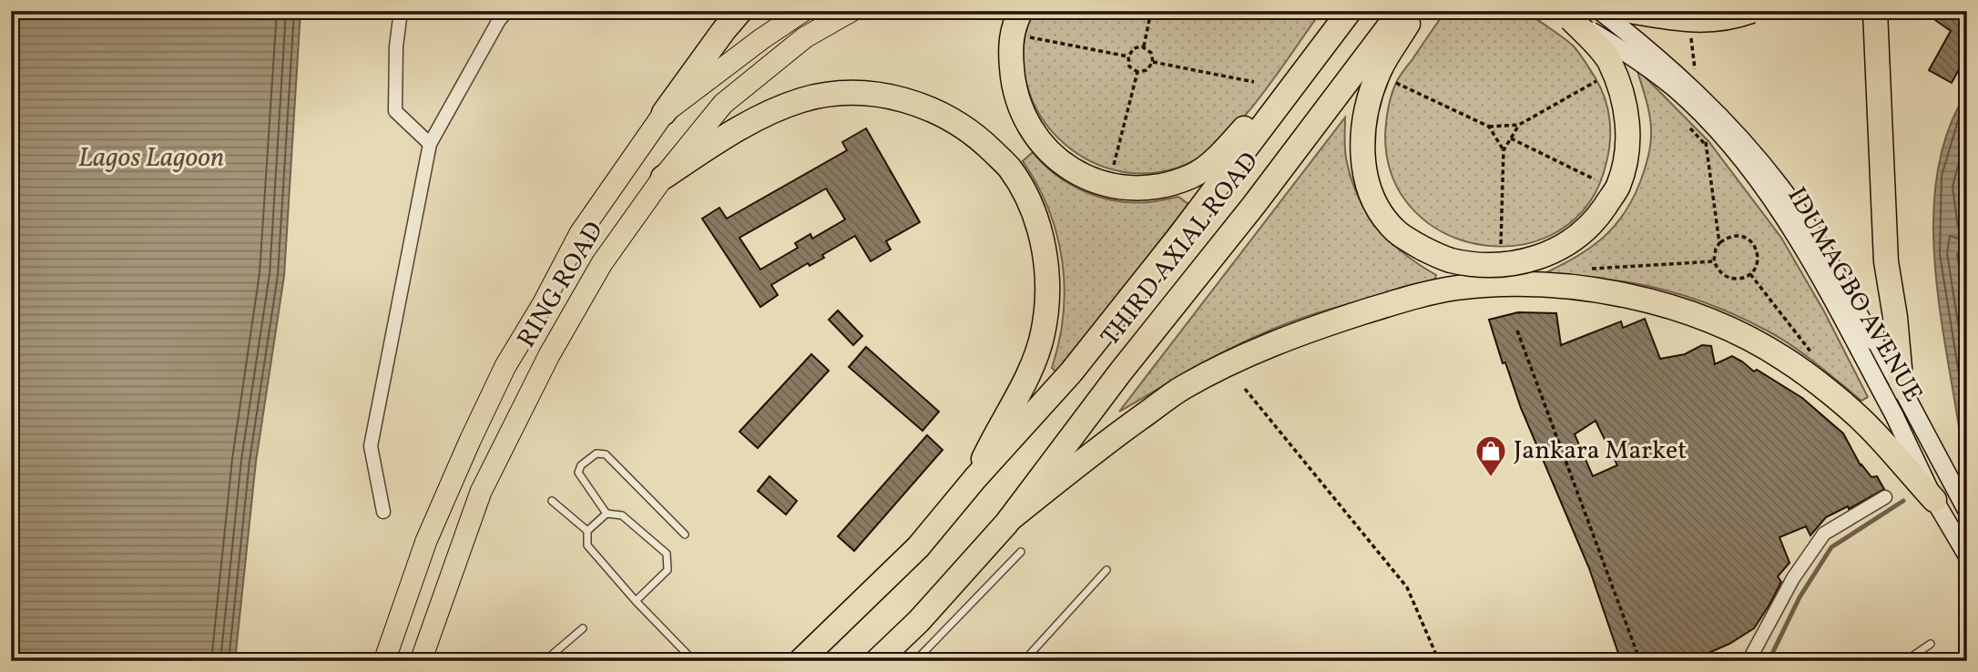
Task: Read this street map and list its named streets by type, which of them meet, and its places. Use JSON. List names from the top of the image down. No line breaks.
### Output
{"streets":{"highway":["THIRD AXIAL ROAD"],"main road":["RING ROAD","IDUMAGBO AVENUE"]},"water":["Lagos Lagoon"],"places":{"shop":["Jankara Market"]}}
